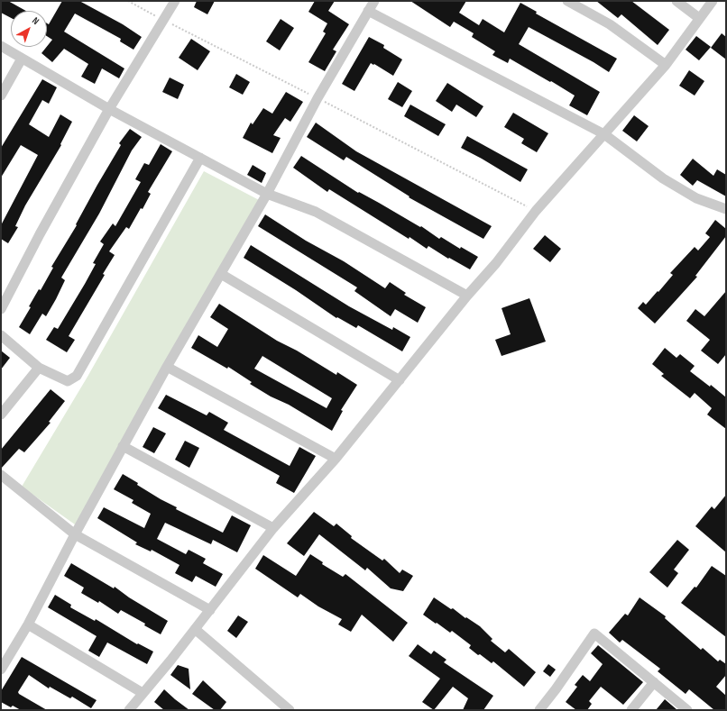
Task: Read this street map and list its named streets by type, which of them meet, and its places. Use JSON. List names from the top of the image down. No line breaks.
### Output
{"north":"top right"}
